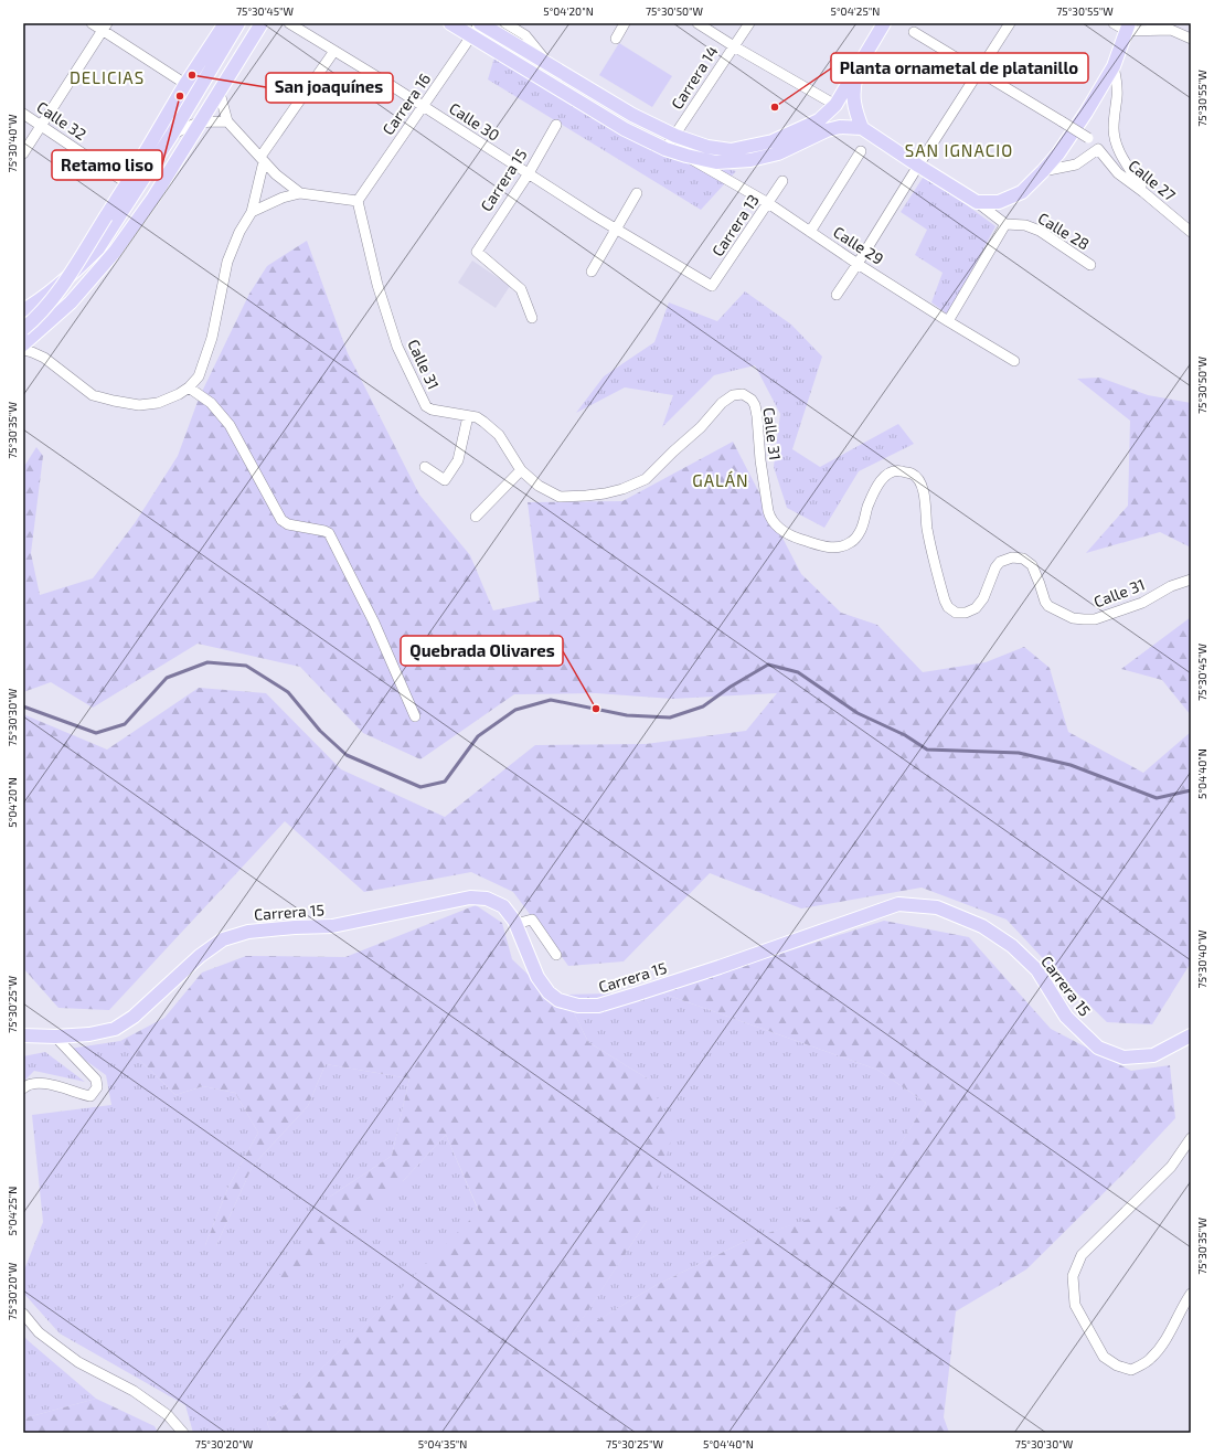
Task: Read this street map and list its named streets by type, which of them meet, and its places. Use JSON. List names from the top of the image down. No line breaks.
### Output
{"streets":{"main road":["Carrera 15"],"street":["Carrera 14","Carrera 16","Calle 32","Calle 30","Calle 27","Carrera 13","Calle 28","Calle 29","Calle 31"]},"crossings":[["Carrera 16","Calle 30"],["Carrera 16","Calle 31"],["Calle 30","Carrera 15"],["Calle 30","Carrera 13"],["Carrera 13","Calle 29"]],"districts":["DELICIAS","SAN IGNACIO","GALÁN"],"places":["San joaquínes","Retamo liso","Planta ornametal de platanillo","Quebrada Olivares"],"coordinates":["75°30'45\"W","5°04'20\"N","75°30'50\"W","5°04'25\"N","75°30'55\"W","75°30'40\"W","75°30'35\"W","75°30'30\"W","5°04'40\"N","75°30'25\"W","75°30'20\"W","5°04'35\"N"]}
